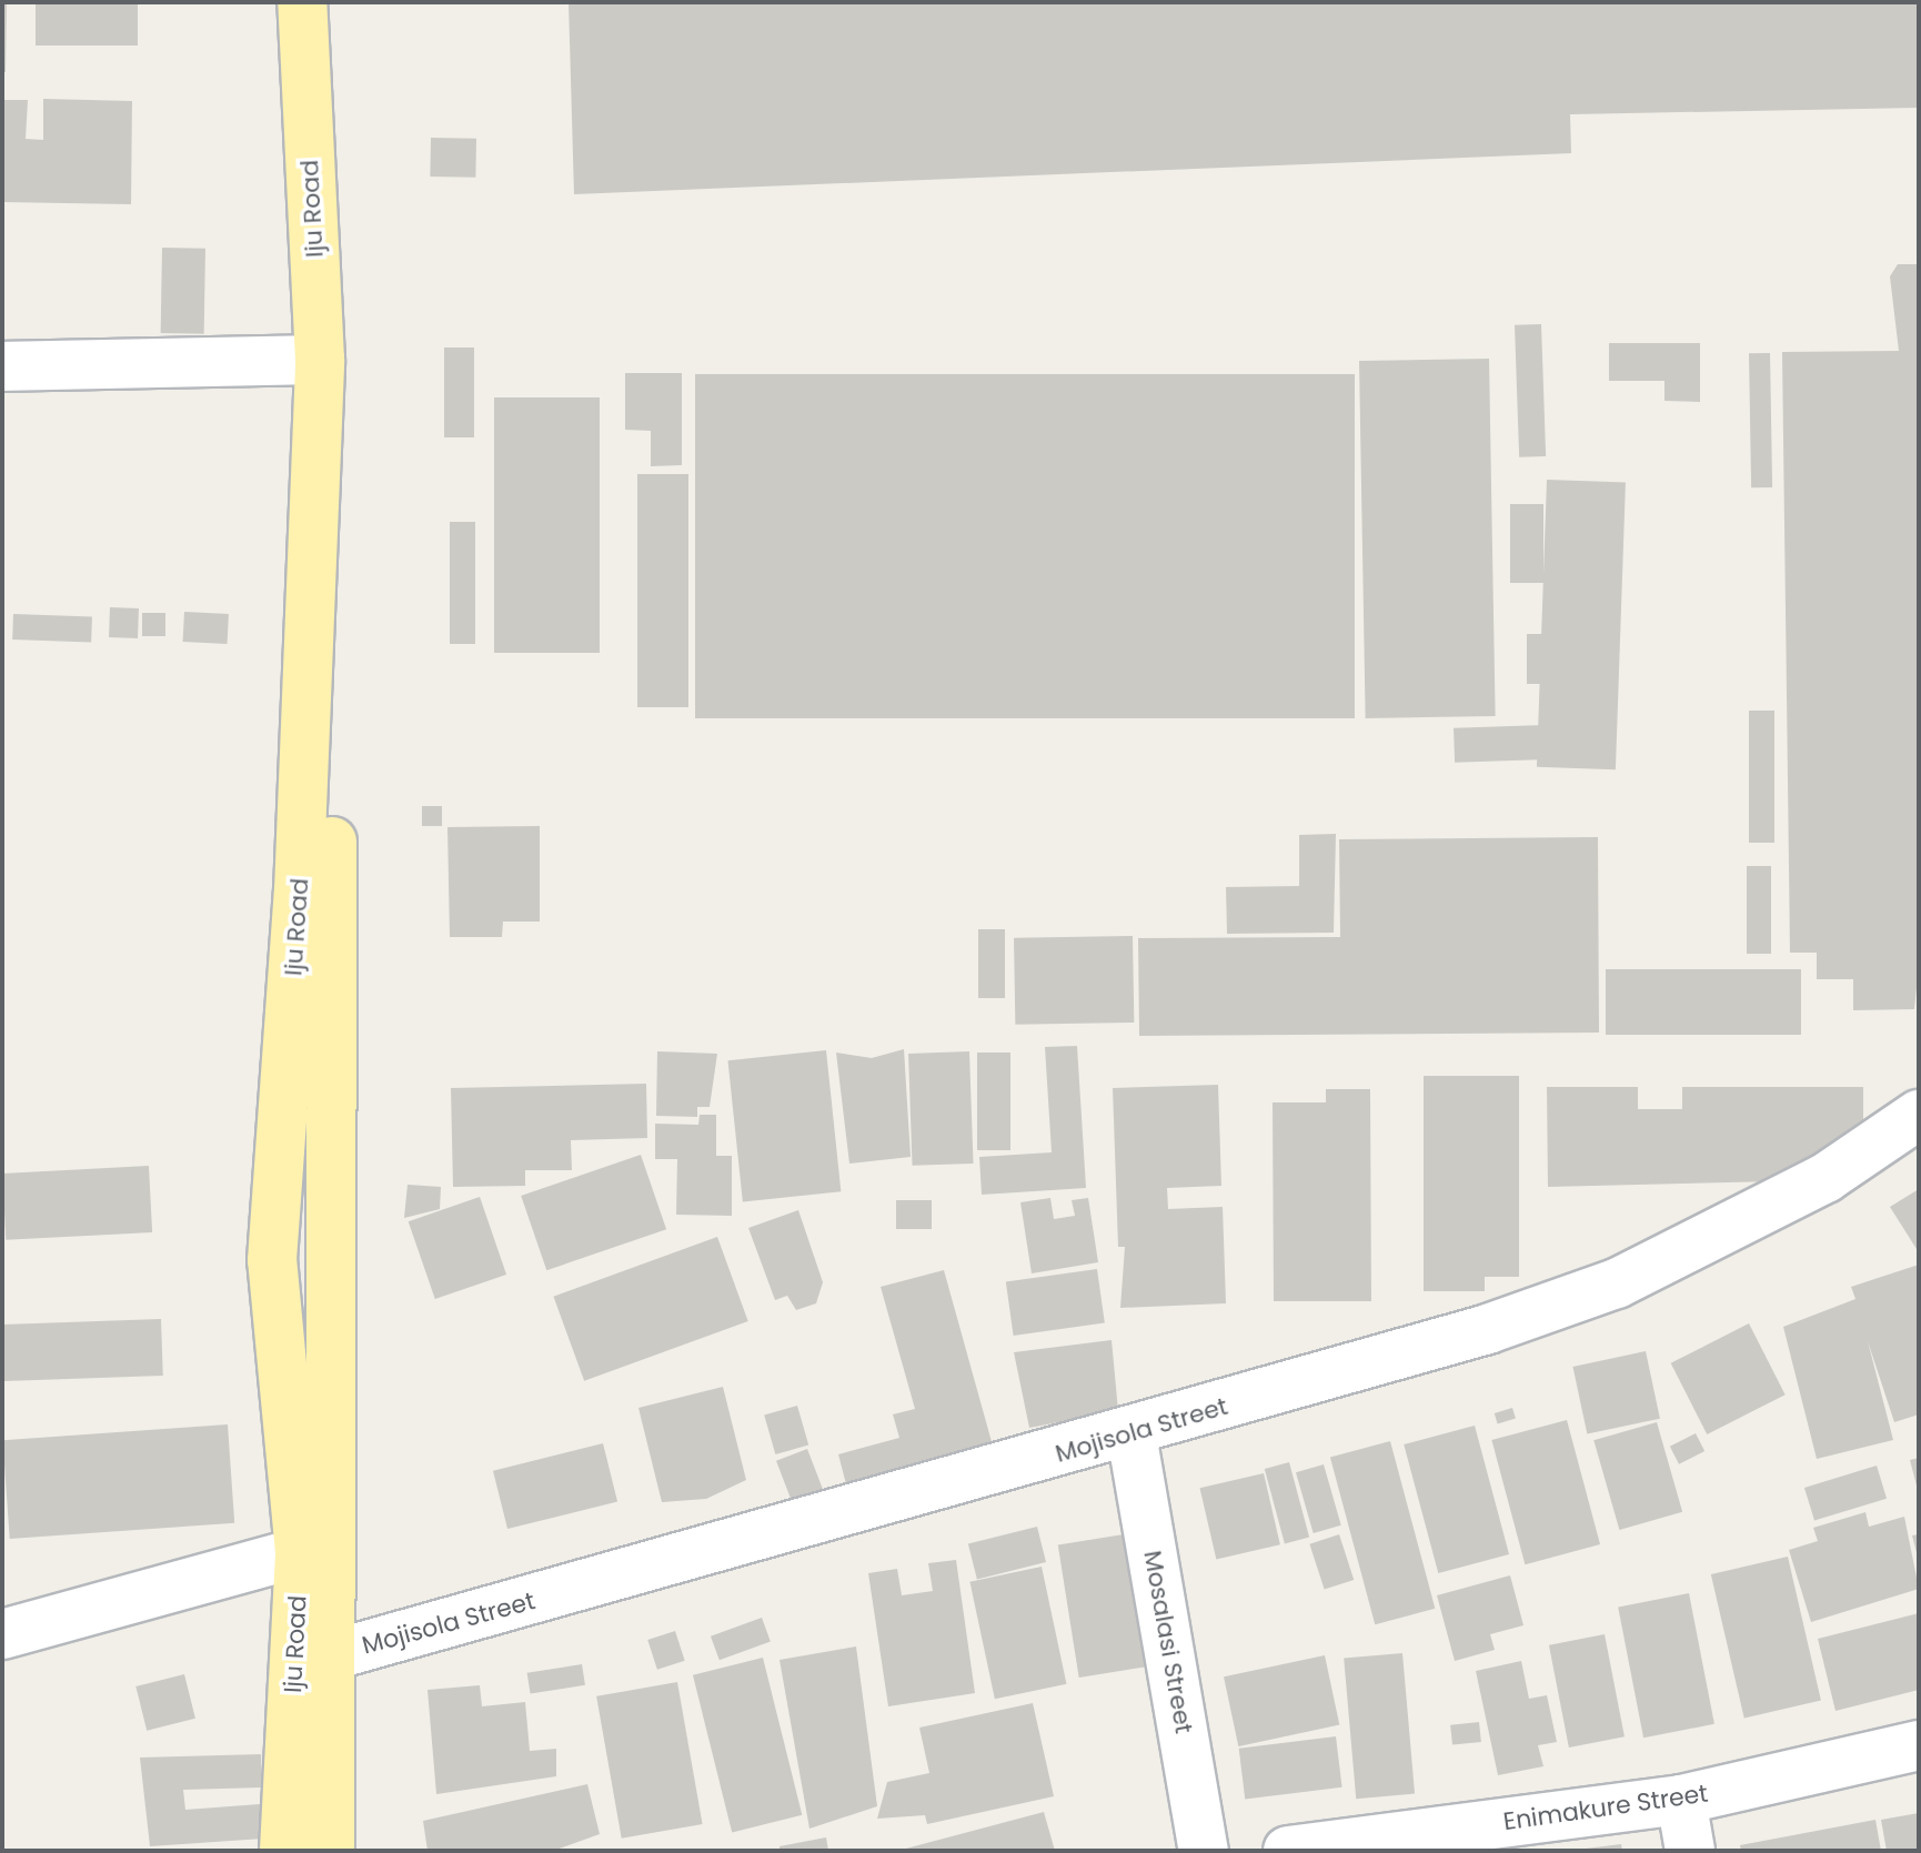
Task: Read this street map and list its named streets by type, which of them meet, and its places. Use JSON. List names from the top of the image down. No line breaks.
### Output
{"streets":{"main road":["Iju Road"],"street":["Mojisola Street","Mosalasi Street","Enimakure Street"]},"crossings":[["Iju Road","Mojisola Street"],["Mojisola Street","Mosalasi Street"]]}
